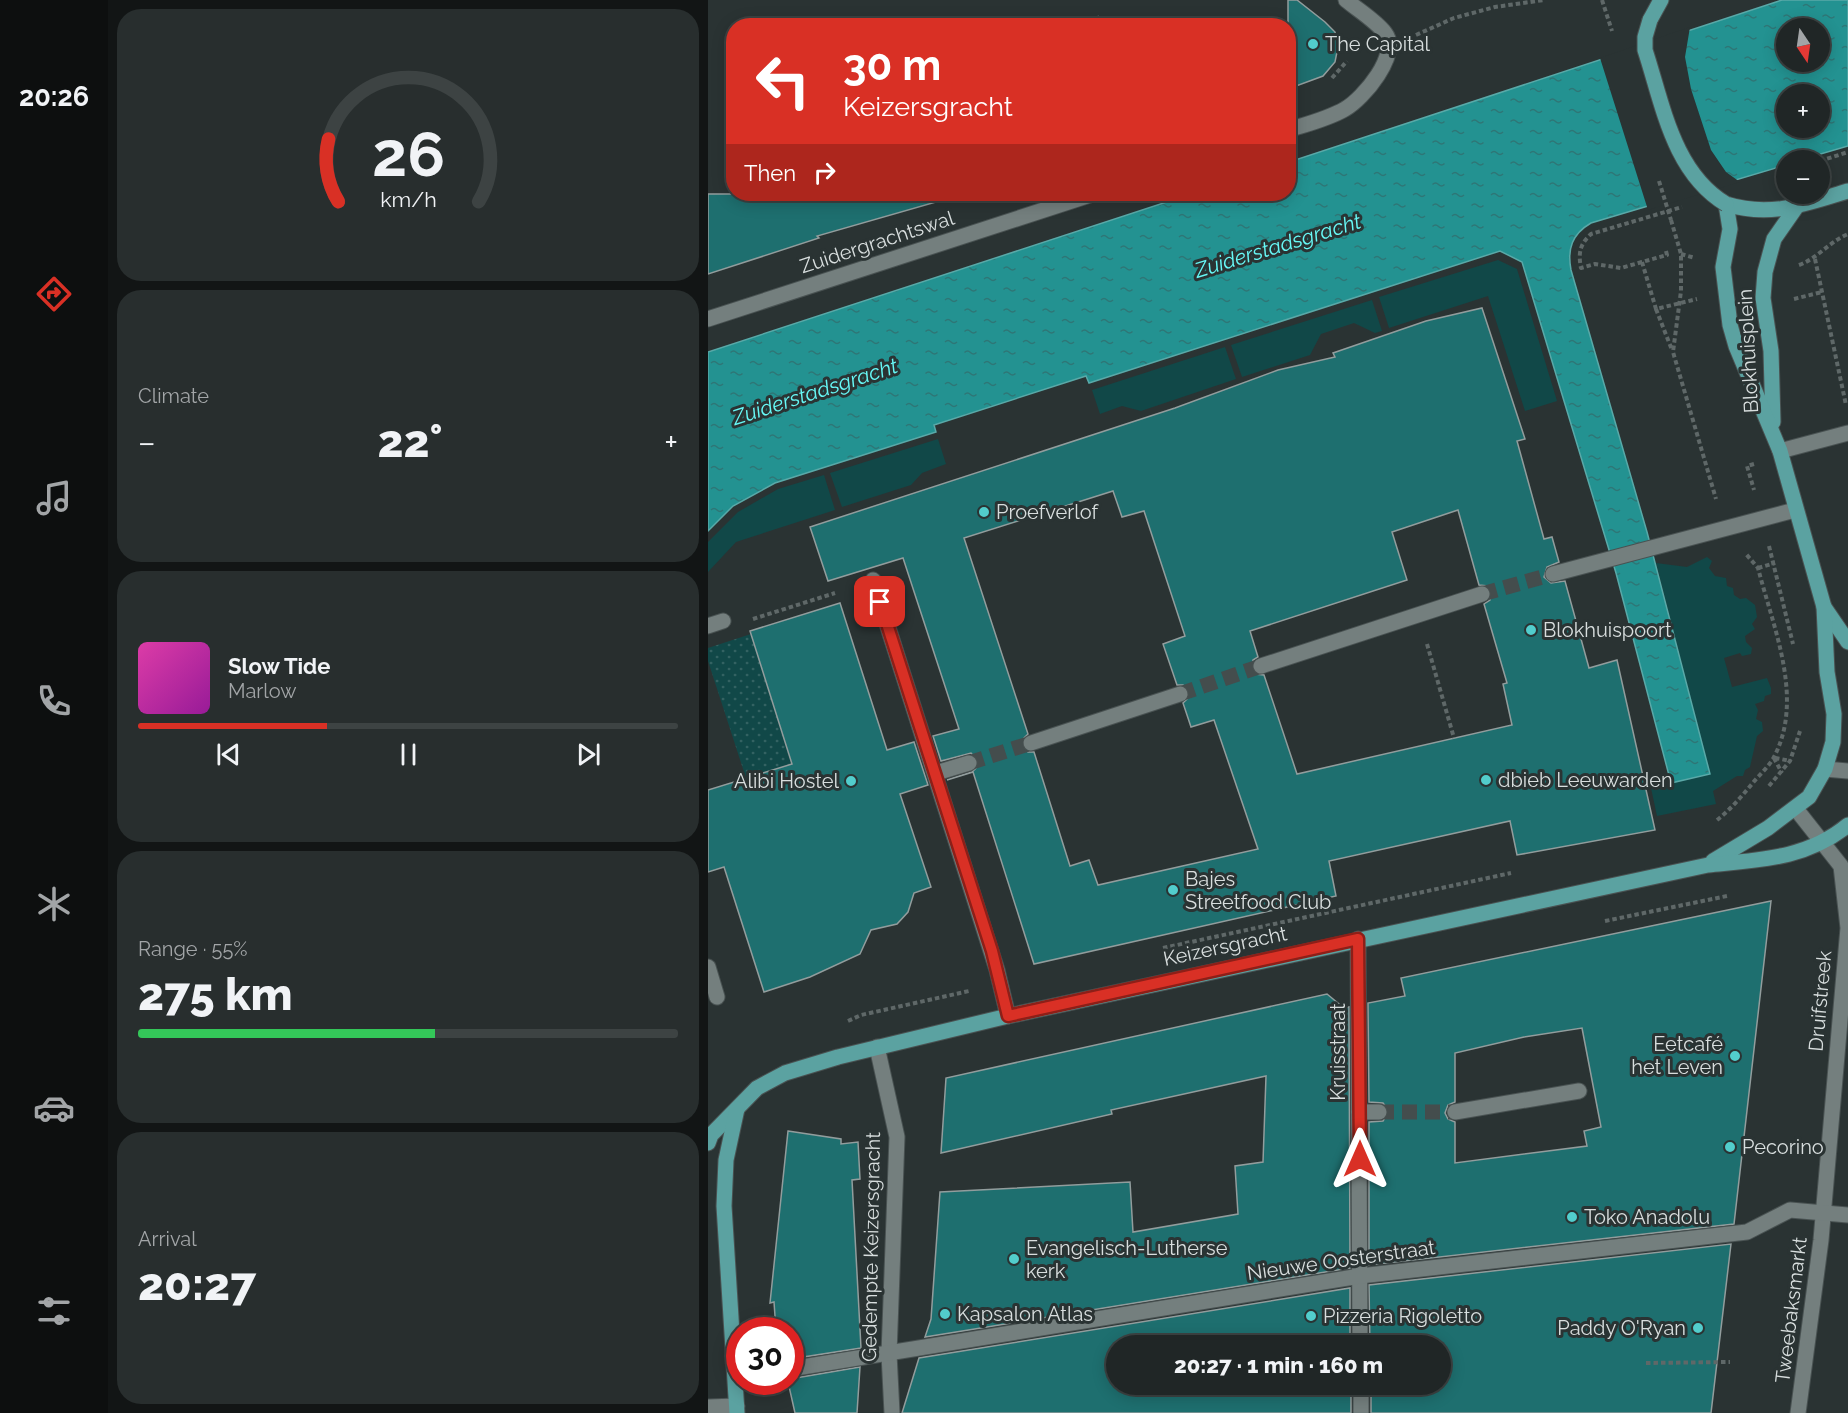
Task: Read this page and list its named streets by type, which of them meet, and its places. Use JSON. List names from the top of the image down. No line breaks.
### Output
{"streets":{"main road":["Blokhuisplein","Keizersgracht"],"street":["Zuidergrachtswal","Druifstreek","Kruisstraat","Gedempte Keizersgracht","Nieuwe Oosterstraat","Tweebaksmarkt"]},"crossings":[["Blokhuisplein","Keizersgracht"],["Blokhuisplein","Druifstreek"],["Keizersgracht","Druifstreek"],["Keizersgracht","Kruisstraat"],["Keizersgracht","Gedempte Keizersgracht"],["Druifstreek","Nieuwe Oosterstraat"],["Druifstreek","Tweebaksmarkt"],["Kruisstraat","Nieuwe Oosterstraat"],["Gedempte Keizersgracht","Nieuwe Oosterstraat"],["Nieuwe Oosterstraat","Tweebaksmarkt"]],"water":["Zuiderstadsgracht"],"places":["The Capital","Proefverlof","Blokhuispoort","dbieb Leeuwarden","Alibi Hostel","Bajes Streetfood Club","Eetcafé het Leven","Pecorino","Toko Anadolu","Evangelisch-Lutherse kerk","Kapsalon Atlas","Pizzeria Rigoletto","Paddy O'Ryan"],"north":"bottom","page":{"tabs":"20:26","map_buttons":["+","−"],"turn":["30 m","Keizersgracht"],"then":"Then","tile":["Climate",["Range · 55%","275 km"],["Arrival","20:27"]],"heat":["−","22°","+"],"song":["Slow Tide","Marlow"],"limit":"30","trip":"20:27 · 1 min · 160 m","gauge":["26","km/h"]}}
